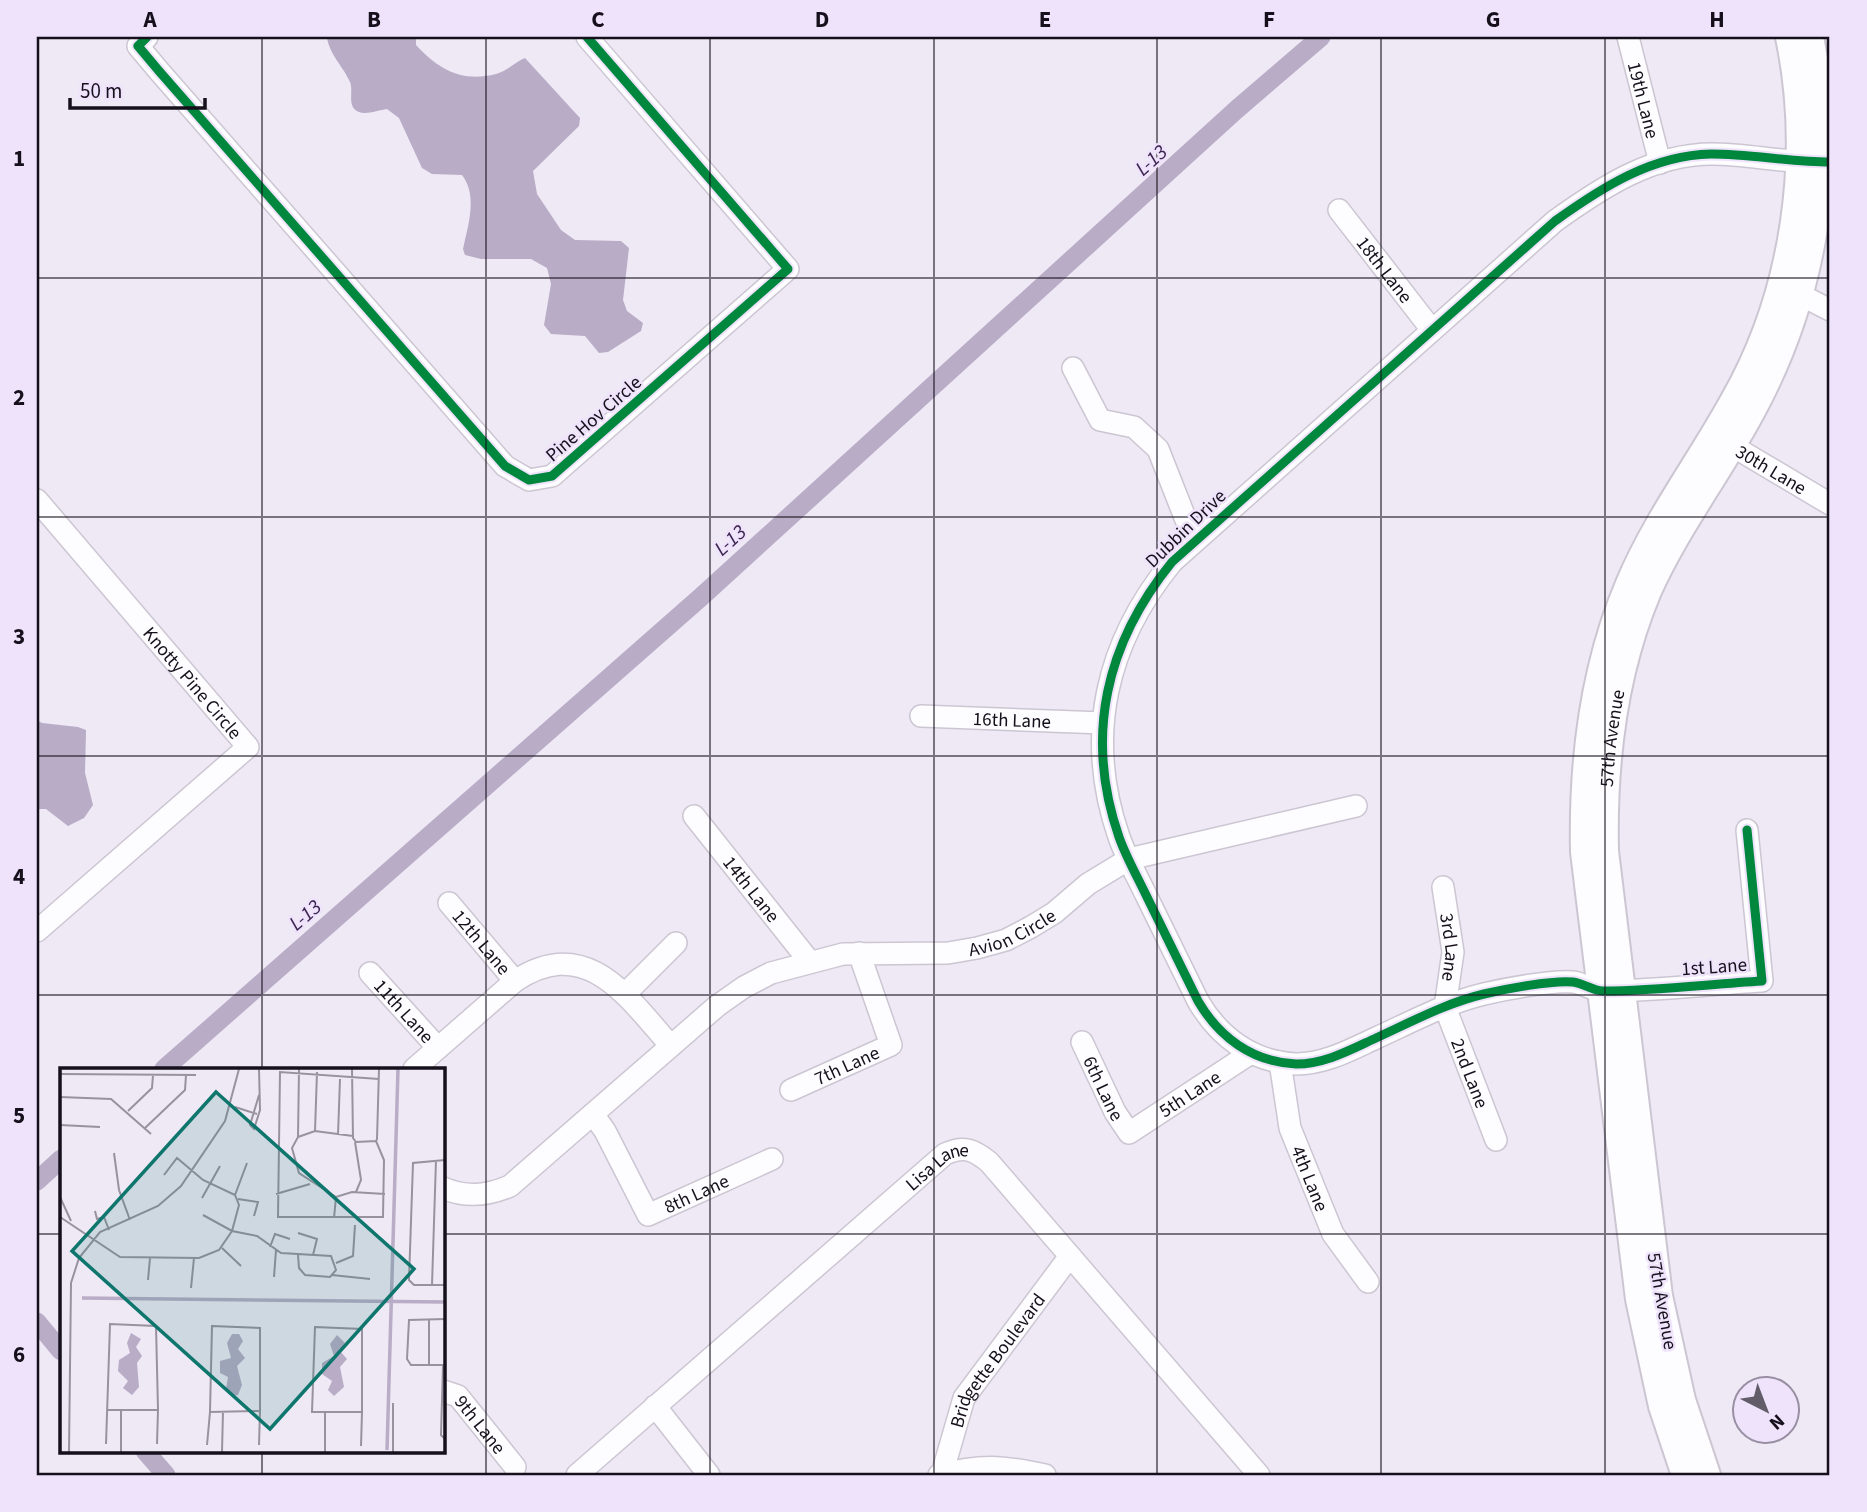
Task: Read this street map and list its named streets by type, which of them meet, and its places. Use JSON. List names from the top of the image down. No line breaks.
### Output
{"streets":{"street":["19th Lane","18th Lane","Pine Hov Circle","30th Lane","Dubbin Drive","Knotty Pine Circle","16th Lane","57th Avenue","14th Lane","Avion Circle","12th Lane","3rd Lane","1st Lane","11th Lane","7th Lane","2nd Lane","6th Lane","5th Lane","Lisa Lane","4th Lane","8th Lane","Bridgette Boulevard","9th Lane"]},"crossings":[["19th Lane","Dubbin Drive"],["18th Lane","Dubbin Drive"],["30th Lane","57th Avenue"],["Dubbin Drive","16th Lane"],["Dubbin Drive","57th Avenue"],["Dubbin Drive","Avion Circle"],["Dubbin Drive","3rd Lane"],["Dubbin Drive","1st Lane"],["Dubbin Drive","2nd Lane"],["Dubbin Drive","5th Lane"],["Dubbin Drive","4th Lane"],["57th Avenue","1st Lane"],["14th Lane","Avion Circle"],["Avion Circle","7th Lane"],["Avion Circle","8th Lane"],["3rd Lane","2nd Lane"],["6th Lane","5th Lane"],["Lisa Lane","Bridgette Boulevard"]],"water":["L-13"],"scale_bar":"50 m","north":"bottom right","grid":{"columns":["A","B","C","D","E","F","G","H"],"rows":["1","2","3","4","5","6"]}}
